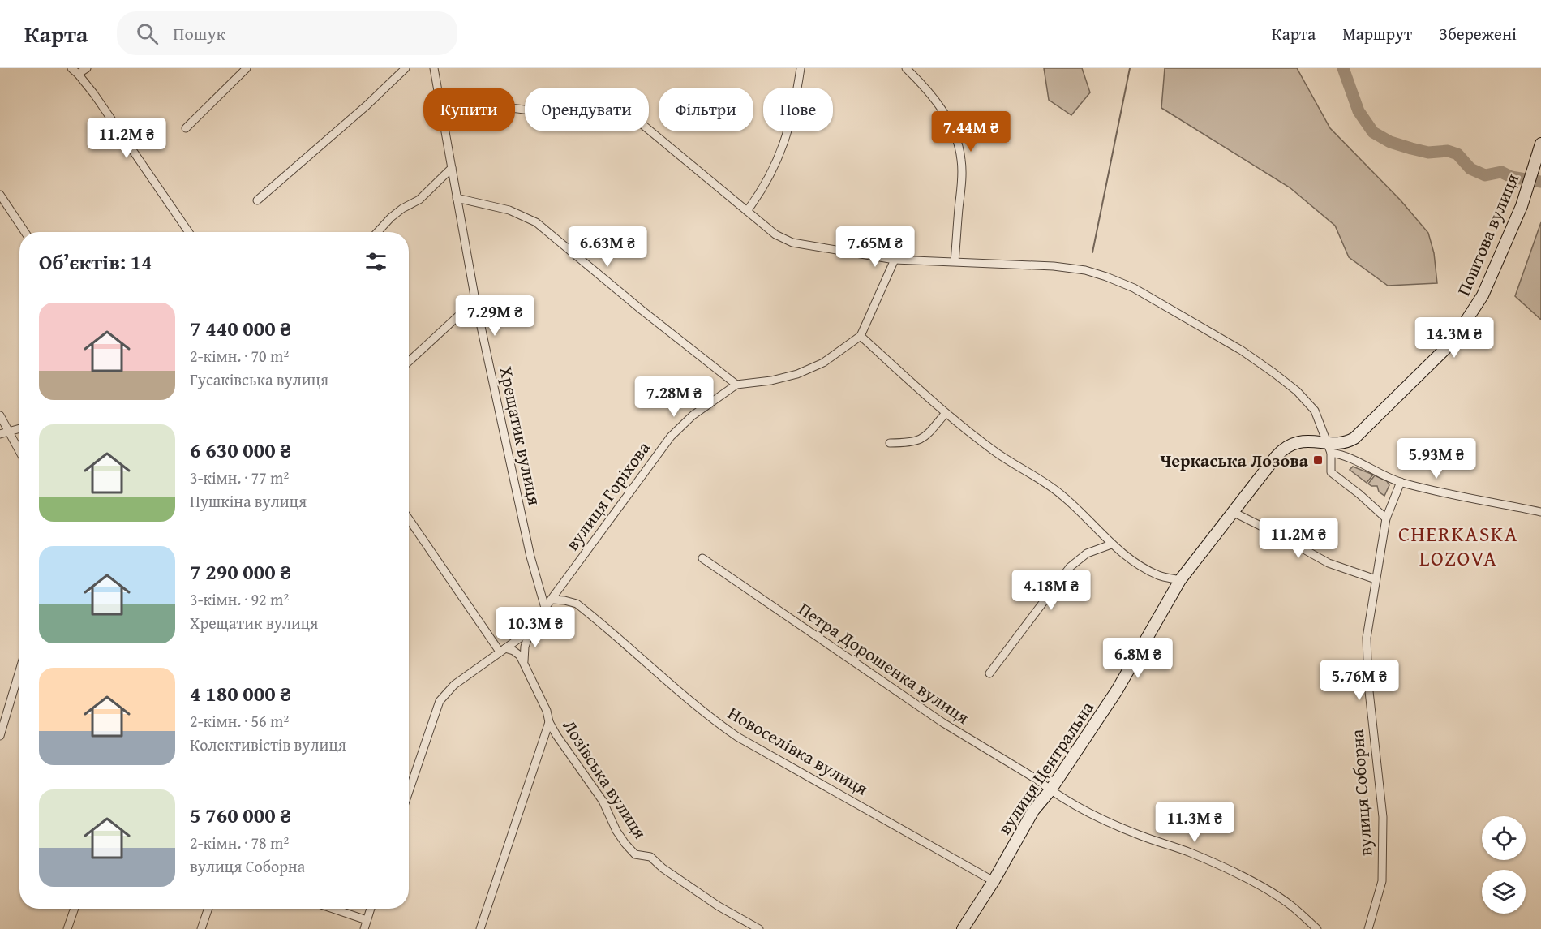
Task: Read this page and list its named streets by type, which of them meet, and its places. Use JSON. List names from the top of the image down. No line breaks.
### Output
{"streets":{"street":["Поштова вулиця","Хрещатик вулиця","вулиця Горіхова","Петра Дорошенка вулиця","Новоселівка вулиця","вулиця Центральна","Лозівська вулиця","вулиця Соборна"]},"crossings":[["Поштова вулиця","вулиця Центральна"],["Хрещатик вулиця","вулиця Горіхова"],["вулиця Горіхова","Новоселівка вулиця"],["вулиця Горіхова","Лозівська вулиця"],["Петра Дорошенка вулиця","вулиця Центральна"],["Новоселівка вулиця","вулиця Центральна"]],"districts":["CHERKASKA LOZOVA"],"places":{"transit":["Черкаська Лозова"]},"page":{"header":"Карта","search":"Пошук","nav":["Карта","Маршрут","Збережені"],"chip":["Купити","Орендувати","Фільтри","Нове"],"price":["7.44M ₴","11.2M ₴","6.63M ₴","7.65M ₴","7.29M ₴","14.3M ₴","7.28M ₴","5.93M ₴","11.2M ₴","4.18M ₴","10.3M ₴","6.8M ₴","5.76M ₴","11.3M ₴"],"heading":"Об’єктів: 14","list":[{"name":"7 440 000 ₴","note":"2-кімн. · 70 m² · Гусаківська вулиця"},{"name":"6 630 000 ₴","note":"3-кімн. · 77 m² · Пушкіна вулиця"},{"name":"7 290 000 ₴","note":"3-кімн. · 92 m² · Хрещатик вулиця"},{"name":"4 180 000 ₴","note":"2-кімн. · 56 m² · Колективістів вулиця"},{"name":"5 760 000 ₴","note":"2-кімн. · 78 m² · вулиця Соборна"}]}}
